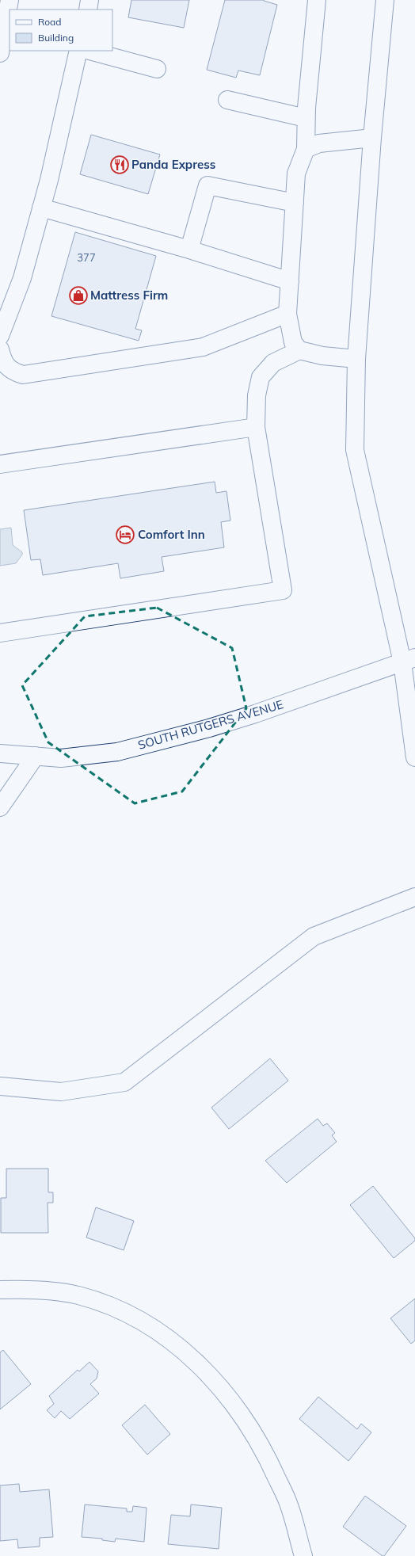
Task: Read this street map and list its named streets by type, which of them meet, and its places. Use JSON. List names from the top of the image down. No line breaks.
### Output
{"streets":{"main road":["SOUTH RUTGERS AVENUE"]},"places":{"restaurant":["Panda Express"],"shop":["Mattress Firm"],"hotel":["Comfort Inn"]},"house_numbers":["377"],"legend":["Road","Building"]}
